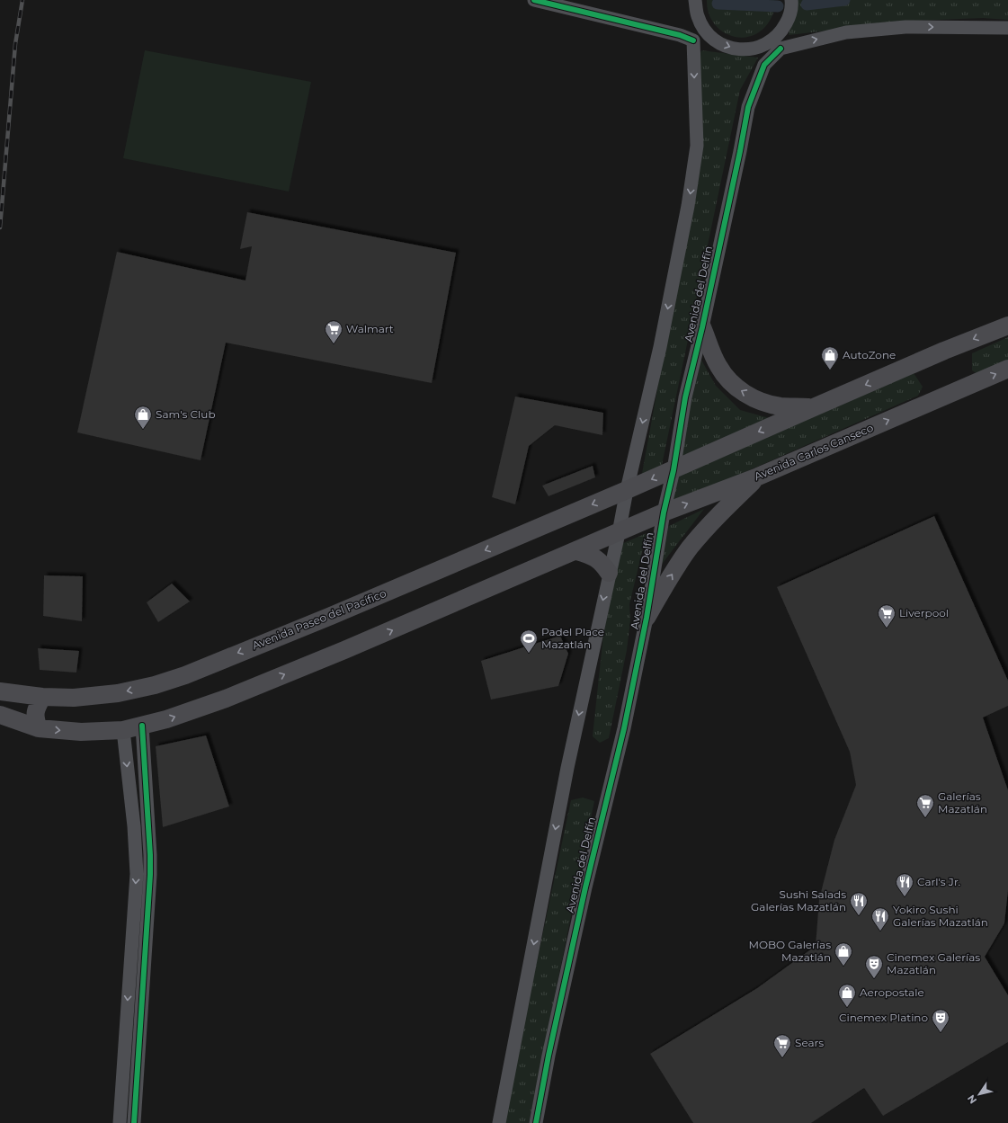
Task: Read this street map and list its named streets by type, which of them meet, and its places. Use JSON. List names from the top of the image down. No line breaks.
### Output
{"streets":{"main road":["Avenida Carlos Canseco","Avenida Paseo del Pacífico"],"street":["Avenida del Delfín"]},"crossings":[["Avenida del Delfín","Avenida Carlos Canseco"]],"places":{"supermarket":["Walmart","Liverpool","Galerías Mazatlán","Sears"],"shop":["AutoZone","Sam's Club","MOBO Galerías Mazatlán","Aeropostale"],"sports":["Padel Place Mazatlán"],"restaurant":["Carl's Jr.","Sushi Salads Galerías Mazatlán","Yokiro Sushi Galerías Mazatlán"],"theatre":["Cinemex Galerías Mazatlán","Cinemex Platino"]},"north":"bottom left"}
